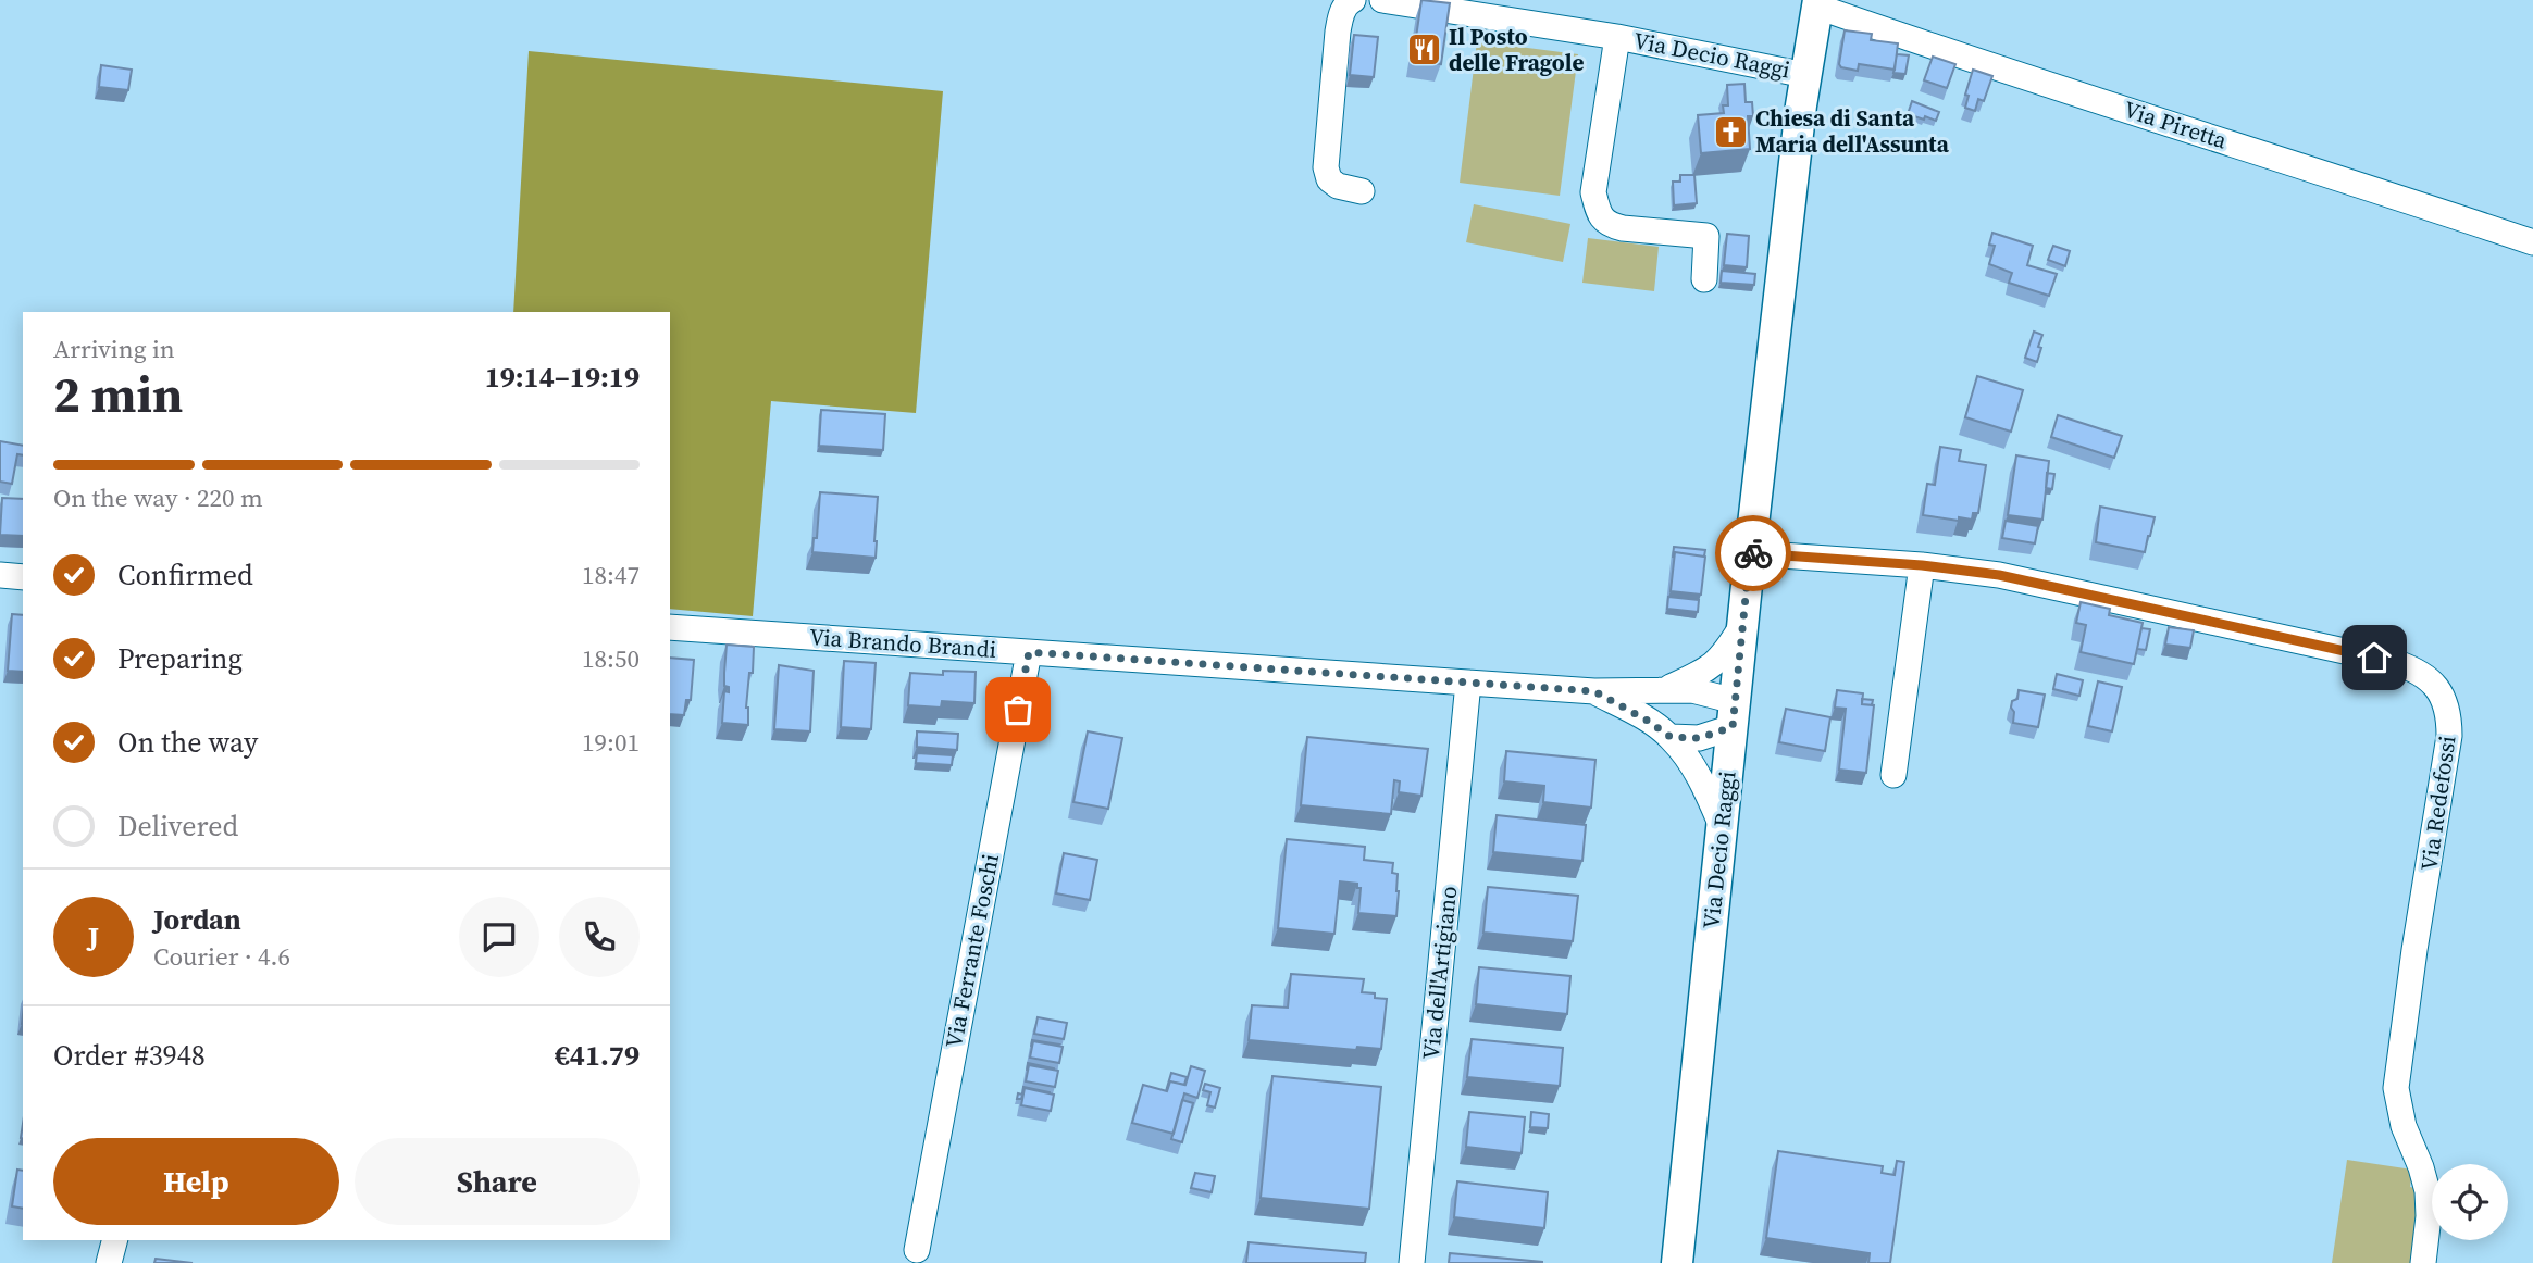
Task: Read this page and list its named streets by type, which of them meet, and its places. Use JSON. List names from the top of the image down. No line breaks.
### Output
{"streets":{"main road":["Via Decio Raggi"],"street":["Via Piretta","Via Brando Brandi","Via Redefossi","Via Ferrante Foschi","Via dell'Artigiano"]},"crossings":[["Via Decio Raggi","Via Piretta"],["Via Decio Raggi","Via Brando Brandi"],["Via Decio Raggi","Via Redefossi"],["Via Brando Brandi","Via Ferrante Foschi"],["Via Brando Brandi","Via dell'Artigiano"]],"places":{"restaurant":["Il Posto delle Fragole"],"church":["Chiesa di Santa Maria dell'Assunta"]},"page":{"heading":["2 min","Arriving in","19:14–19:19"],"panel":["Jordan","Courier · 4.6","Order #3948","€41.79"],"bar":"On the way · 220 m","list":[["Confirmed","18:47"],["Preparing","18:50"],["On the way","19:01"],"Delivered"],"round":"J","buttons":["Help","Share"]}}
